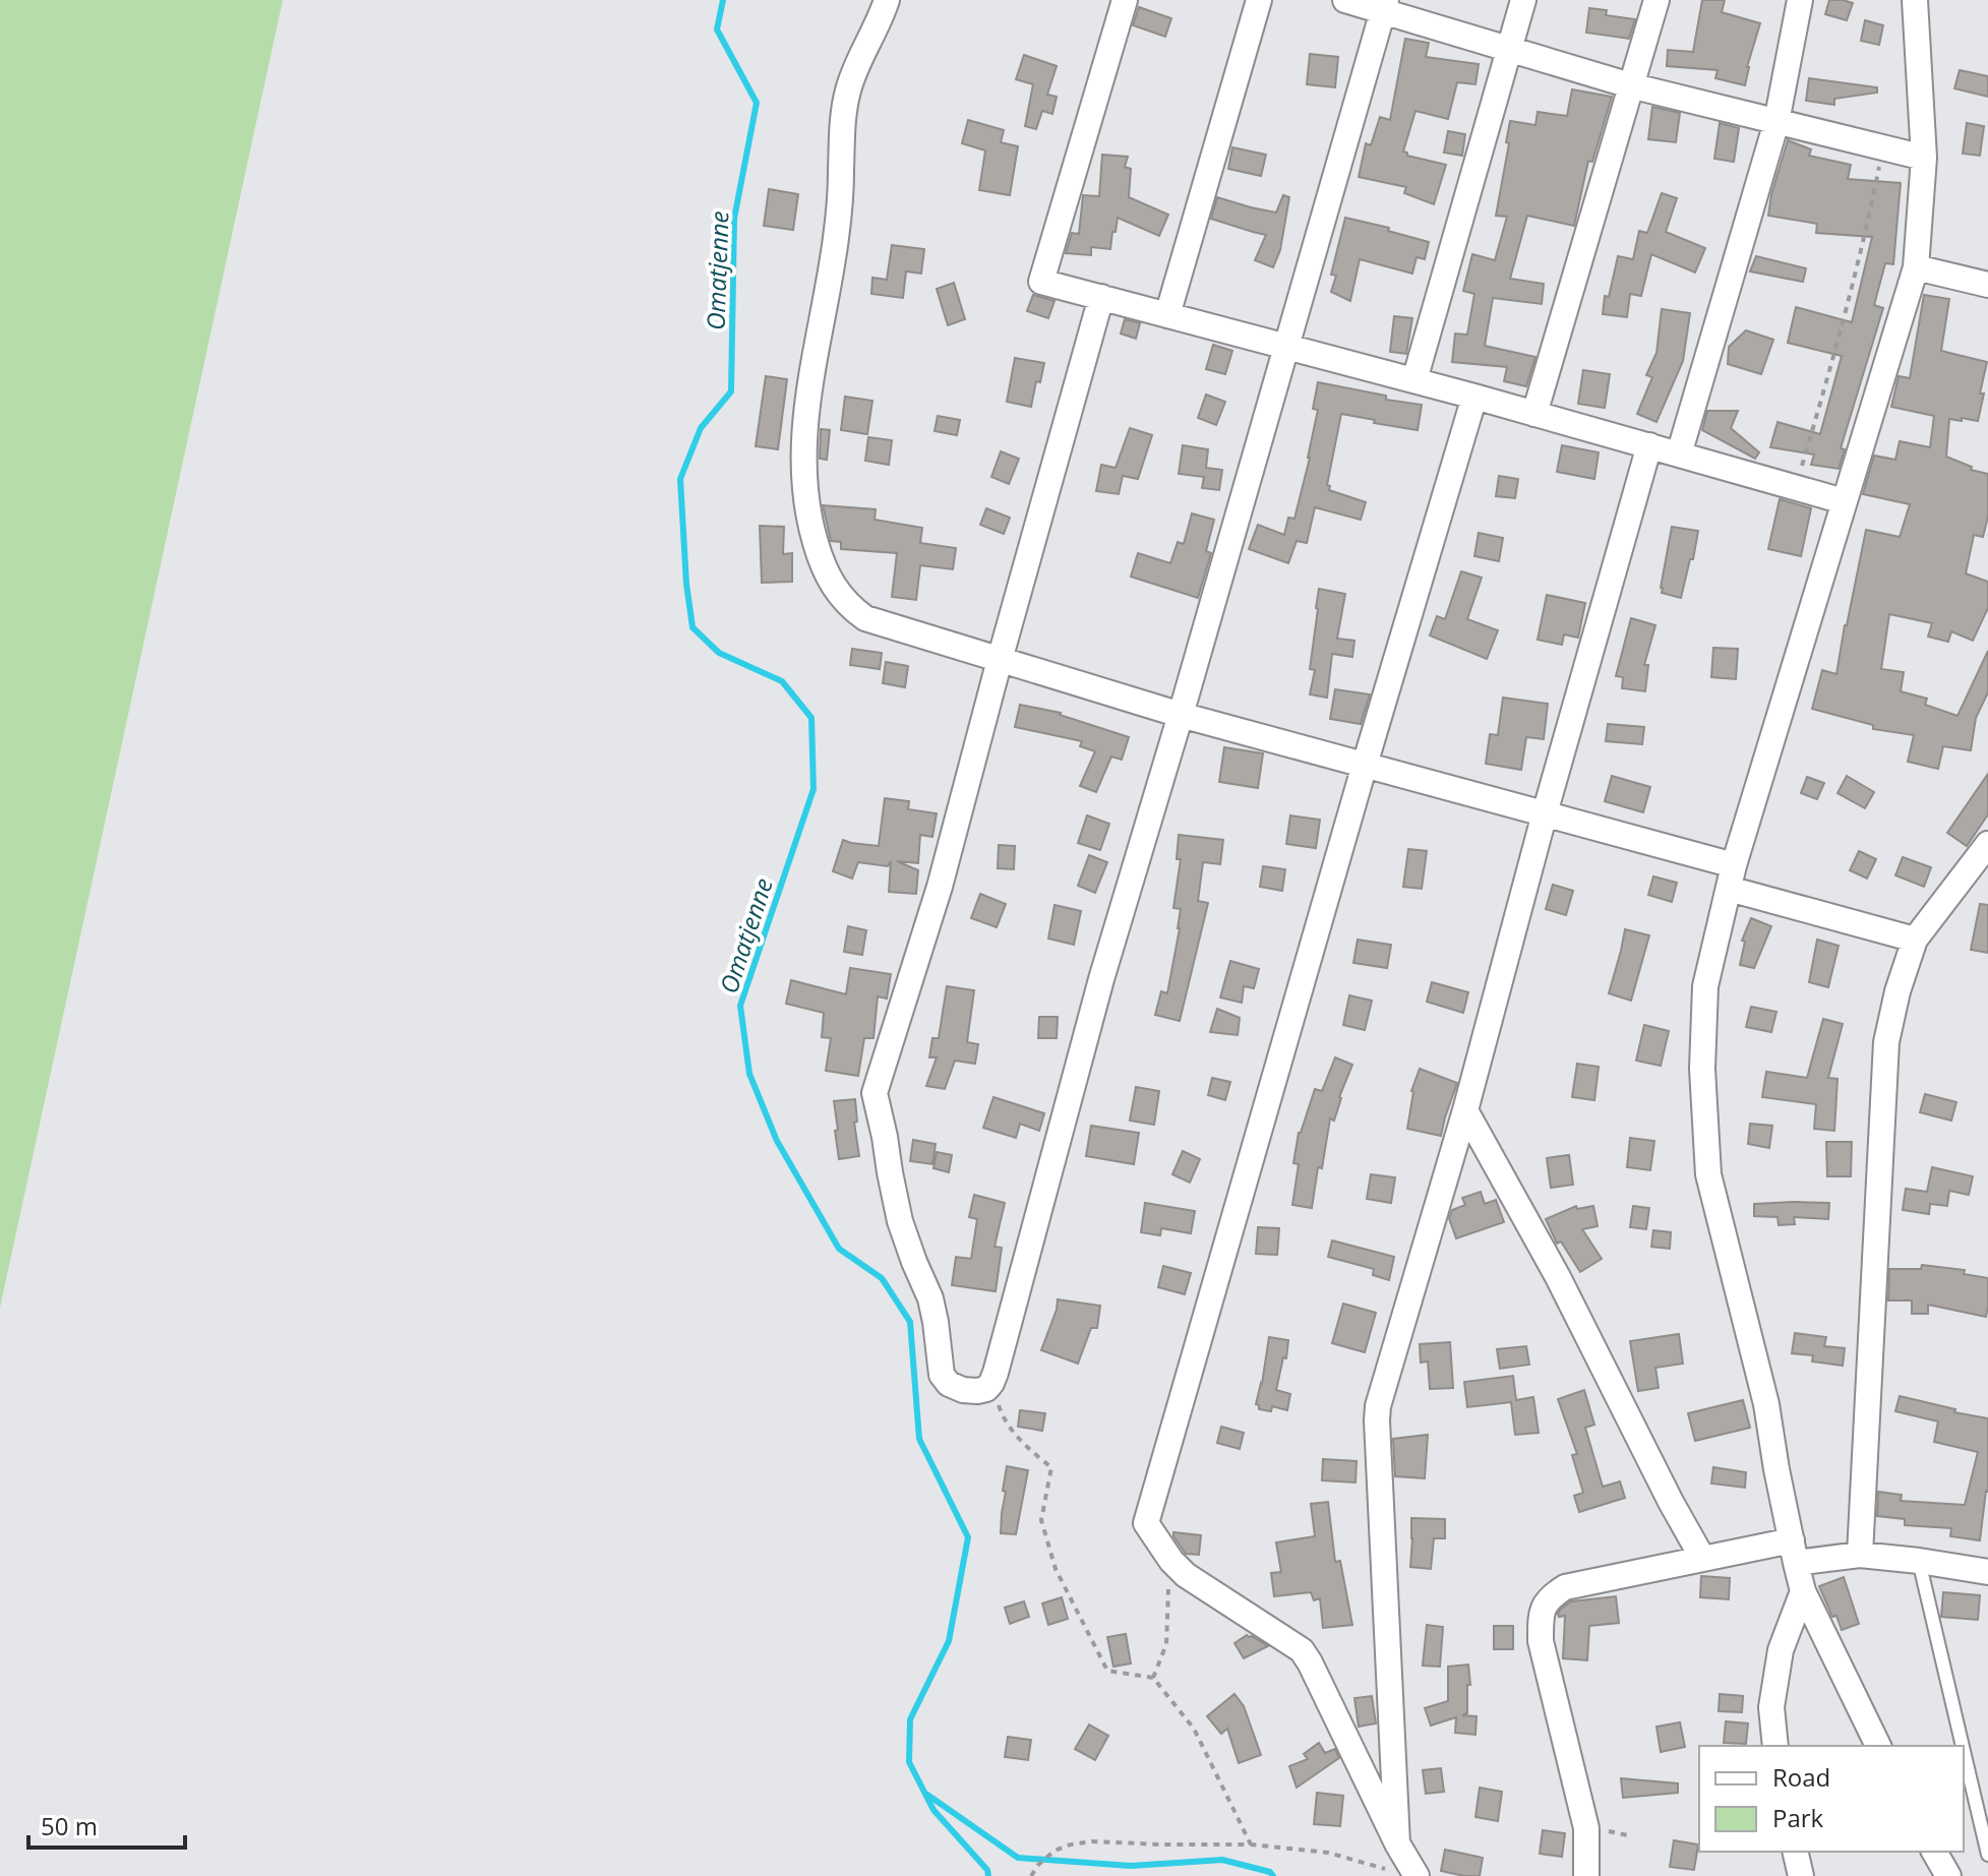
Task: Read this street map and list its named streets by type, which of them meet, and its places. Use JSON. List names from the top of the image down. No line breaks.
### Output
{"water":["Omatjenne"],"legend":["Road","Park"],"scale_bar":"50 m"}
